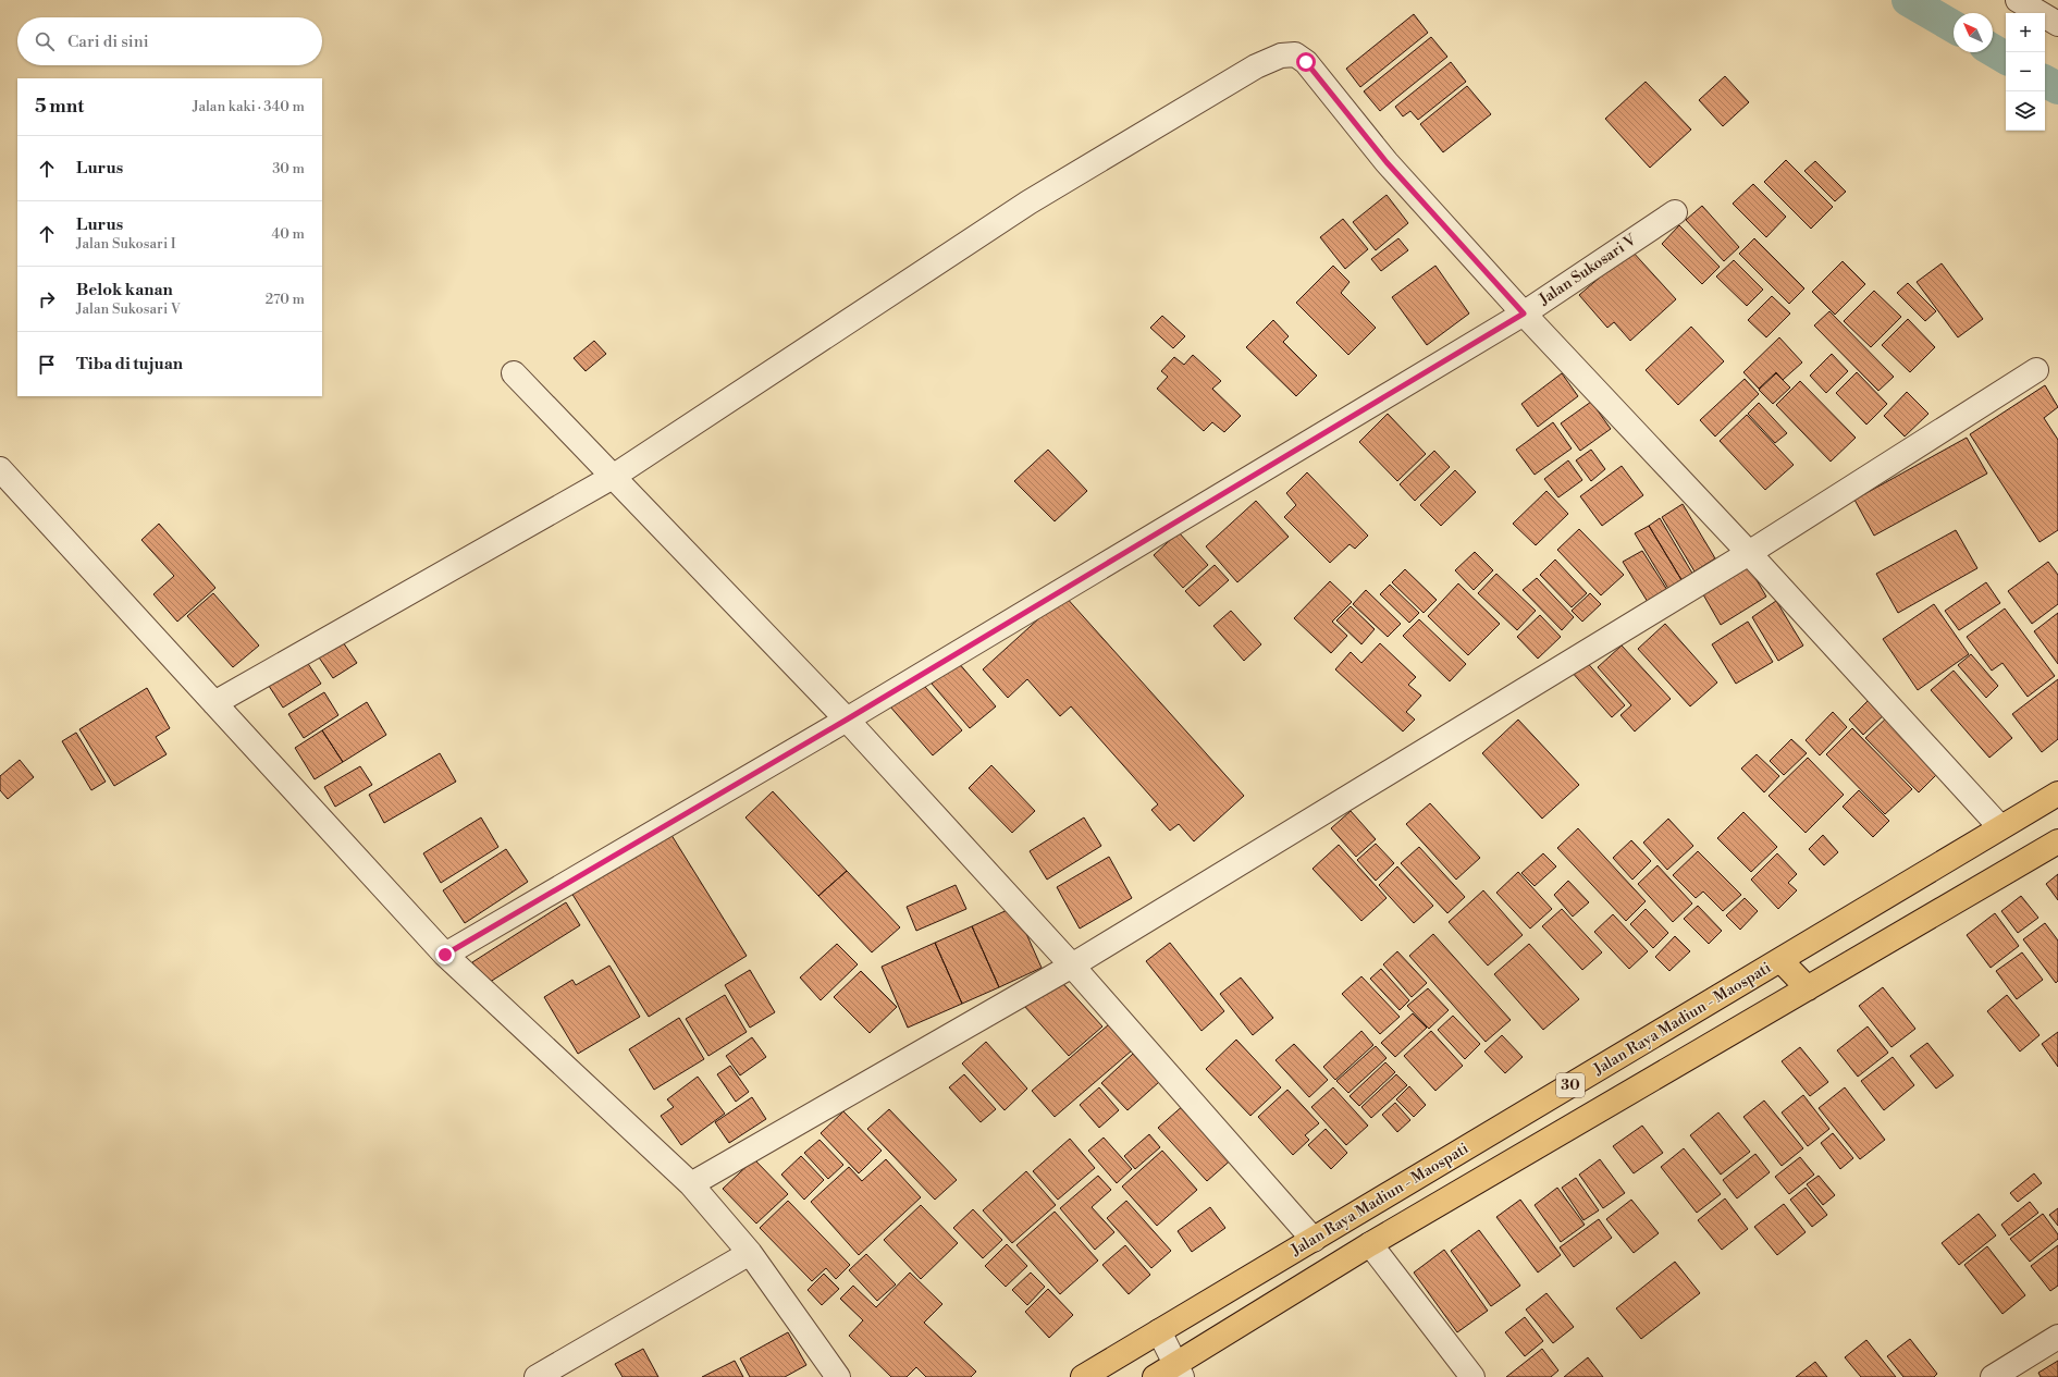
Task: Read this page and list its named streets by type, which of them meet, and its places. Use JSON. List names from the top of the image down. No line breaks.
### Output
{"streets":{"highway":["Jalan Raya Madiun - Maospati","30"],"street":["Jalan Sukosari V"]},"north":"top left","page":{"map_buttons":["+","−"],"search":"Cari di sini","heading":["5 mnt","Jalan kaki · 340 m"],"list":[["Lurus","30 m"],["Lurus","Jalan Sukosari I","40 m"],["Belok kanan","Jalan Sukosari V","270 m"],"Tiba di tujuan"]}}
